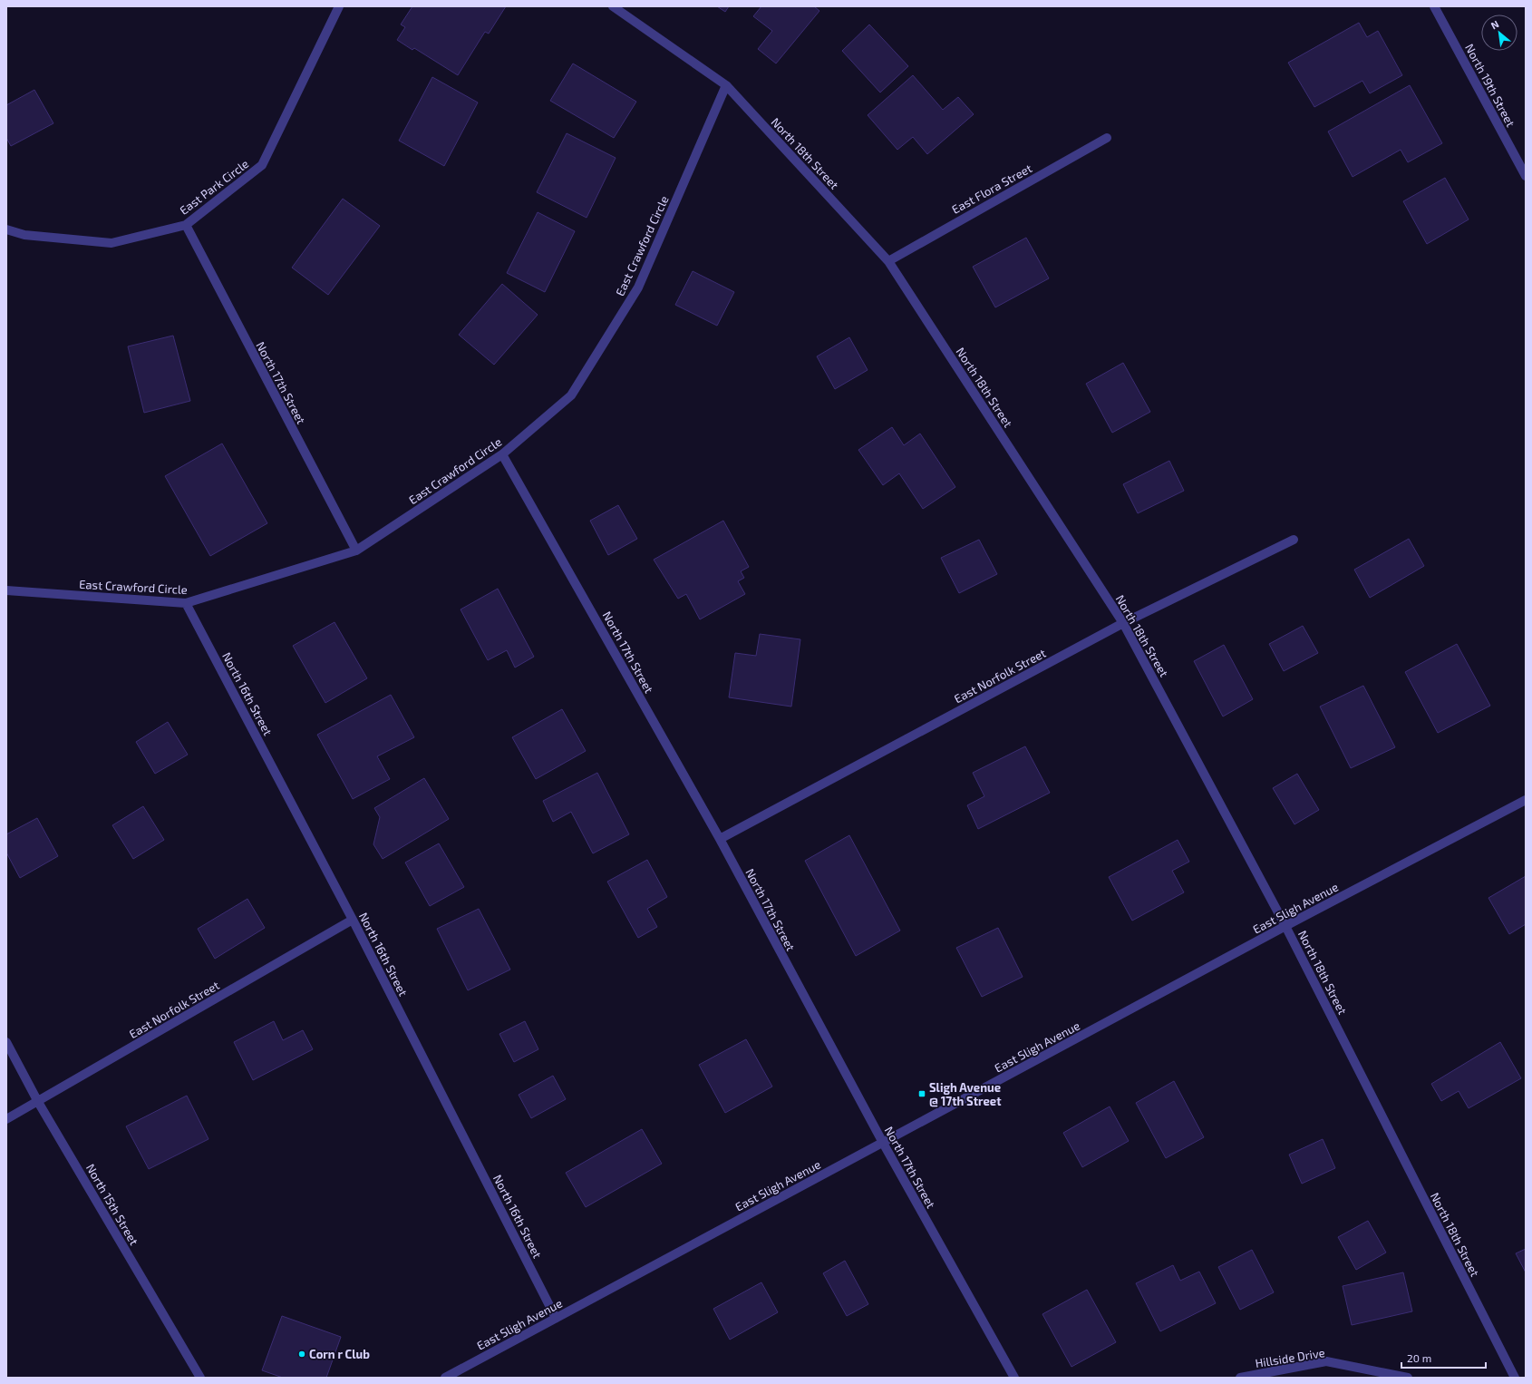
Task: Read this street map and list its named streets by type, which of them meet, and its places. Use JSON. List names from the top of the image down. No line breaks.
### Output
{"streets":{"street":["North 19th Street","North 18th Street","East Park Circle","East Flora Street","East Crawford Circle","North 17th Street","East Norfolk Street","North 16th Street","East Sligh Avenue","North 15th Street","Hillside Drive"]},"crossings":[["North 18th Street","East Flora Street"],["North 18th Street","East Crawford Circle"],["North 18th Street","East Norfolk Street"],["North 18th Street","East Sligh Avenue"],["East Park Circle","North 17th Street"],["East Crawford Circle","North 17th Street"],["East Crawford Circle","North 16th Street"],["North 17th Street","East Norfolk Street"],["North 17th Street","East Sligh Avenue"],["East Norfolk Street","North 16th Street"],["East Norfolk Street","North 15th Street"],["North 16th Street","East Sligh Avenue"]],"places":{"transit":["Sligh Avenue @ 17th Street"],"other":["Corn r Club"]},"scale_bar":"20 m","north":"top left"}
